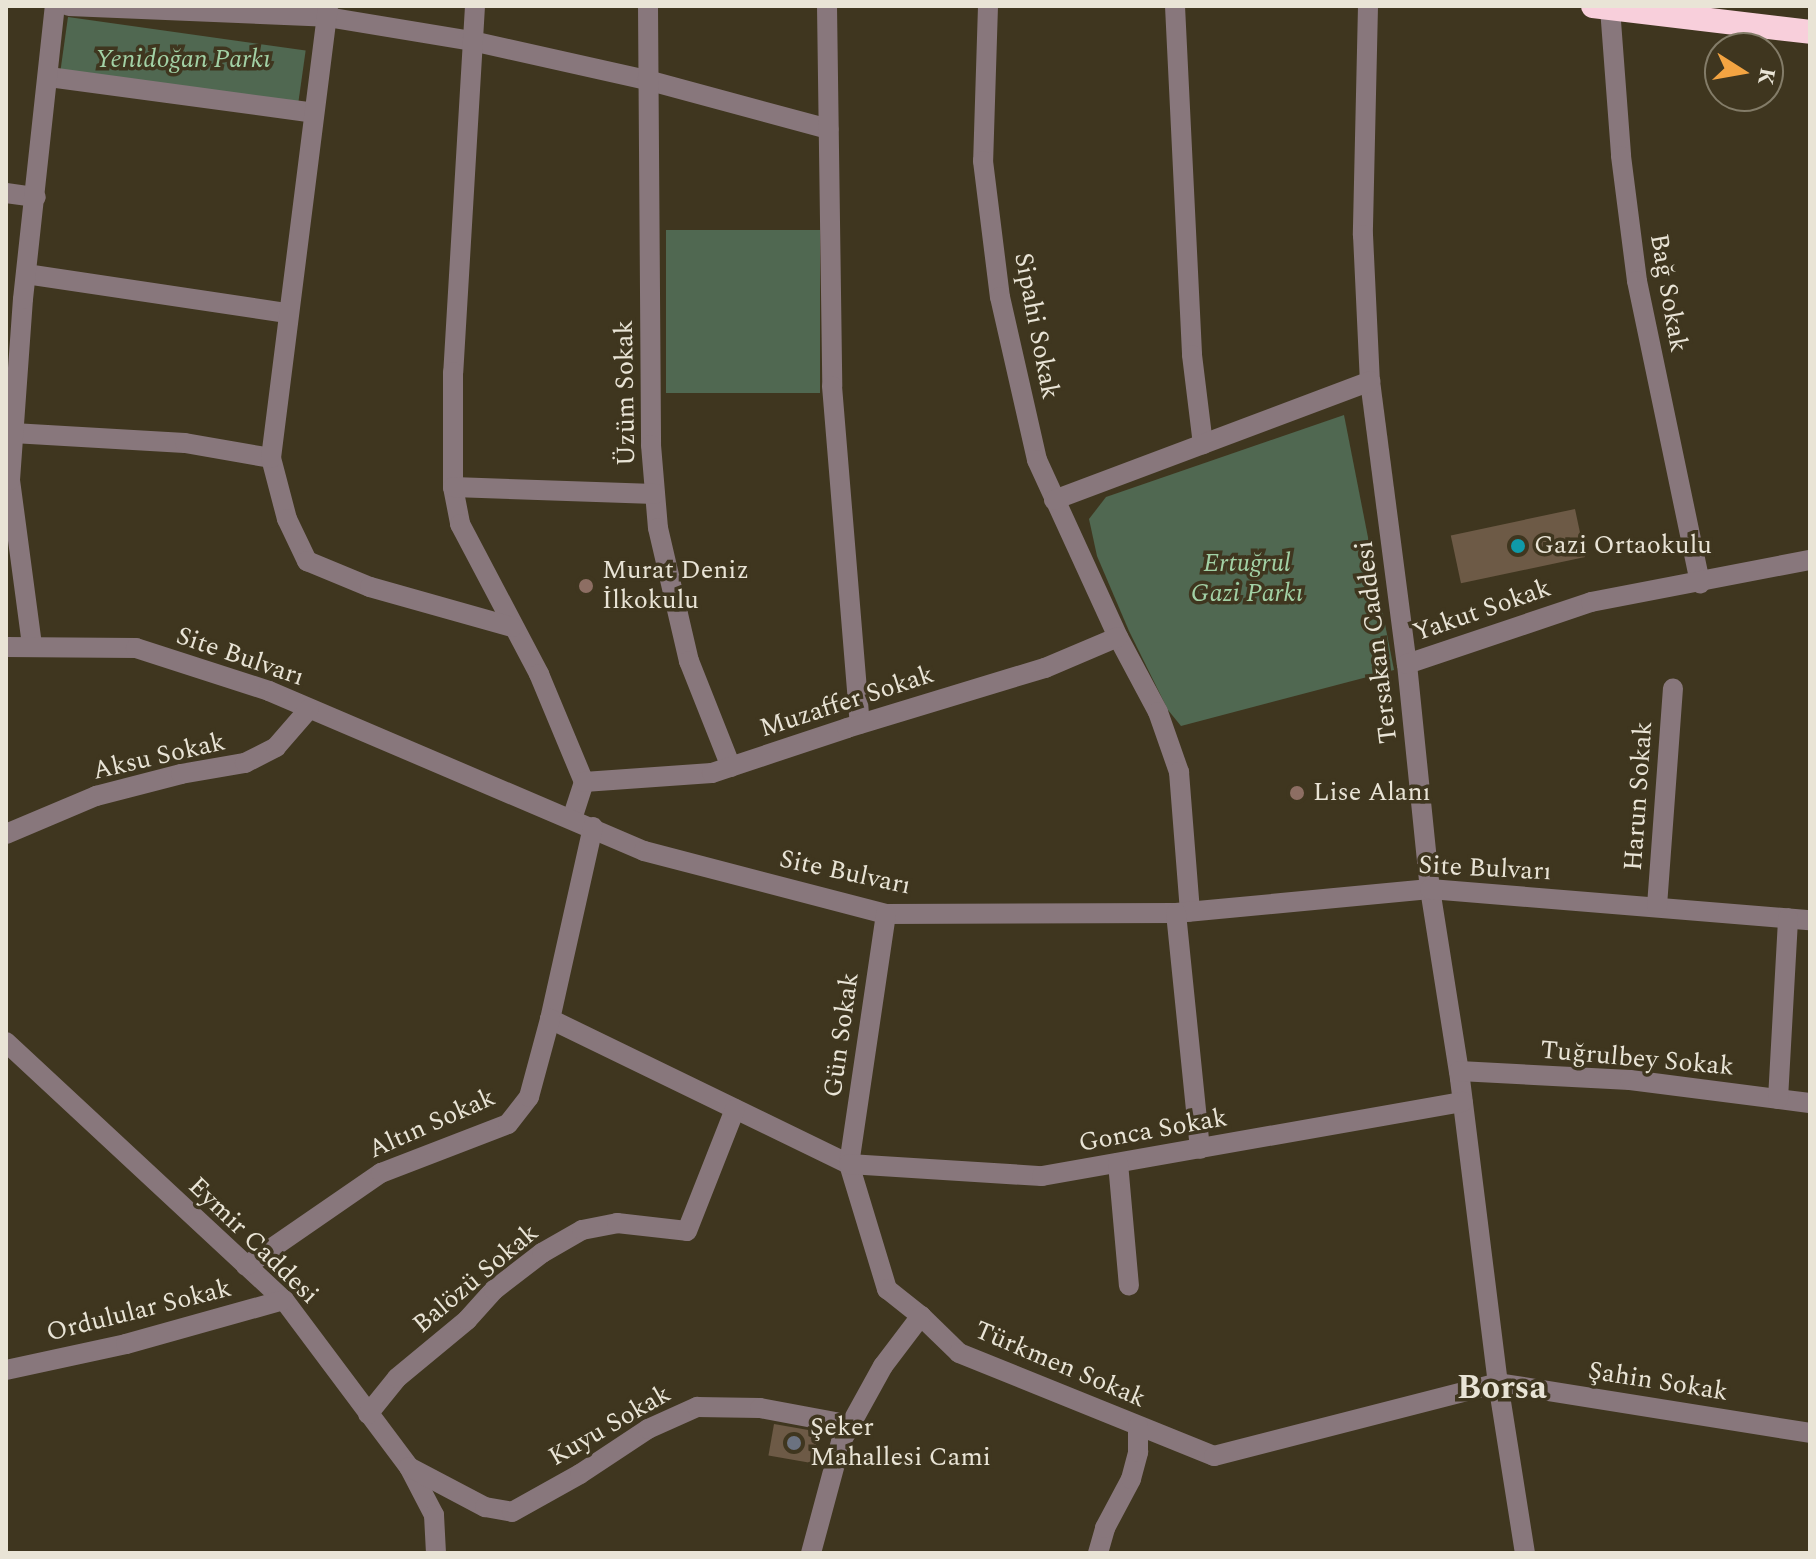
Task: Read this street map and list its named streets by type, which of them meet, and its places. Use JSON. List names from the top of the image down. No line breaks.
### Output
{"streets":{"street":["Bağ Sokak","Sipahi Sokak","Üzüm Sokak","Yakut Sokak","Tersakan Caddesi","Site Bulvarı","Muzaffer Sokak","Aksu Sokak","Harun Sokak","Gün Sokak","Tuğrulbey Sokak","Altın Sokak","Gonca Sokak","Eymir Caddesi","Balözü Sokak","Ordulular Sokak","Türkmen Sokak","Şahin Sokak","Kuyu Sokak"]},"crossings":[["Bağ Sokak","Yakut Sokak"],["Sipahi Sokak","Site Bulvarı"],["Sipahi Sokak","Muzaffer Sokak"],["Sipahi Sokak","Gonca Sokak"],["Üzüm Sokak","Muzaffer Sokak"],["Yakut Sokak","Tersakan Caddesi"],["Tersakan Caddesi","Site Bulvarı"],["Tersakan Caddesi","Tuğrulbey Sokak"],["Tersakan Caddesi","Gonca Sokak"],["Tersakan Caddesi","Türkmen Sokak"],["Tersakan Caddesi","Şahin Sokak"],["Site Bulvarı","Aksu Sokak"],["Site Bulvarı","Harun Sokak"],["Site Bulvarı","Gün Sokak"],["Gün Sokak","Gonca Sokak"],["Gün Sokak","Türkmen Sokak"],["Altın Sokak","Eymir Caddesi"],["Gonca Sokak","Türkmen Sokak"],["Eymir Caddesi","Balözü Sokak"],["Eymir Caddesi","Ordulular Sokak"],["Eymir Caddesi","Kuyu Sokak"],["Türkmen Sokak","Şahin Sokak"]],"districts":["Borsa"],"parks":["Yenidoğan Parkı","Ertuğrul Gazi Parkı"],"places":["Gazi Ortaokulu","Murat Deniz İlkokulu","Lise Alanı","Şeker Mahallesi Cami"],"north":"right"}
